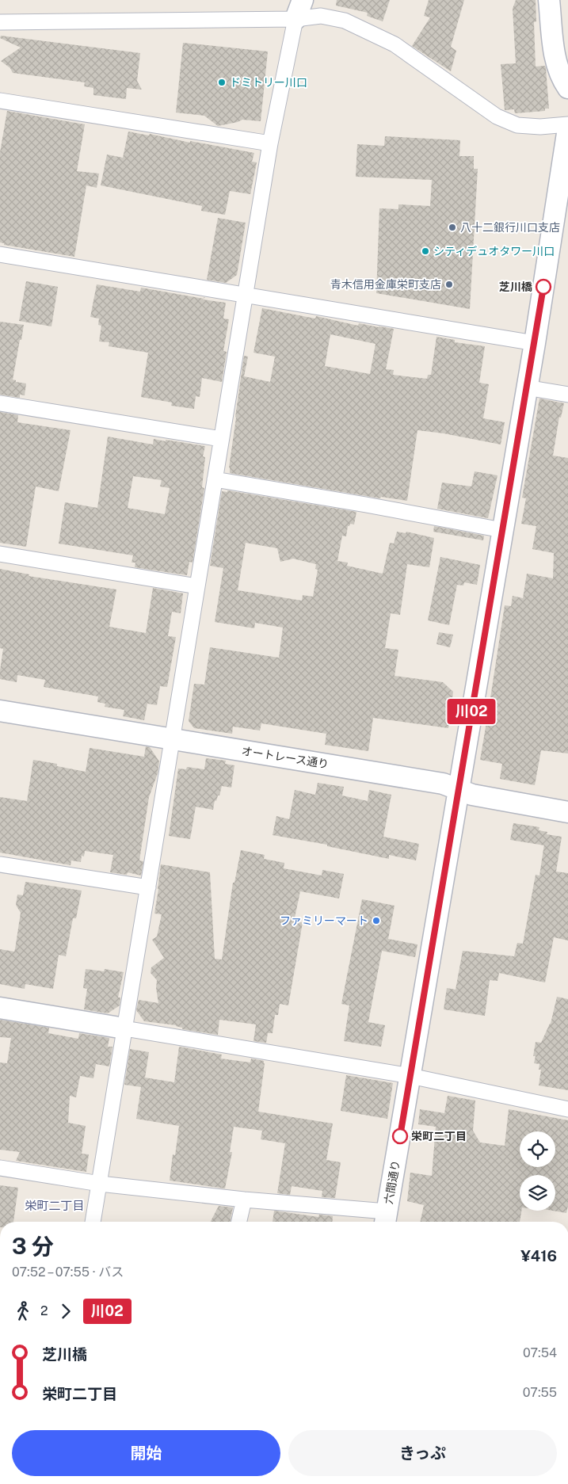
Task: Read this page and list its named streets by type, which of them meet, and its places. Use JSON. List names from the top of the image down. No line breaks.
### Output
{"streets":{"street":["オートレース通り","六間通り"]},"crossings":[["オートレース通り","六間通り"]],"districts":["栄町二丁目"],"places":["ドミトリー川口","八十二銀行川口支店","シティデュオタワー川口","青木信用金庫栄町支店","芝川橋","ファミリーマート","栄町二丁目"],"lines":["bus line 川02"],"page":{"on_map":"川02","heading":["3 分","07:52 – 07:55 · バス","¥416"],"legs":["2","川02"],"list":[{"name":"芝川橋","value":"07:54"},{"name":"栄町二丁目","value":"07:55"}],"buttons":["開始","きっぷ"]}}
